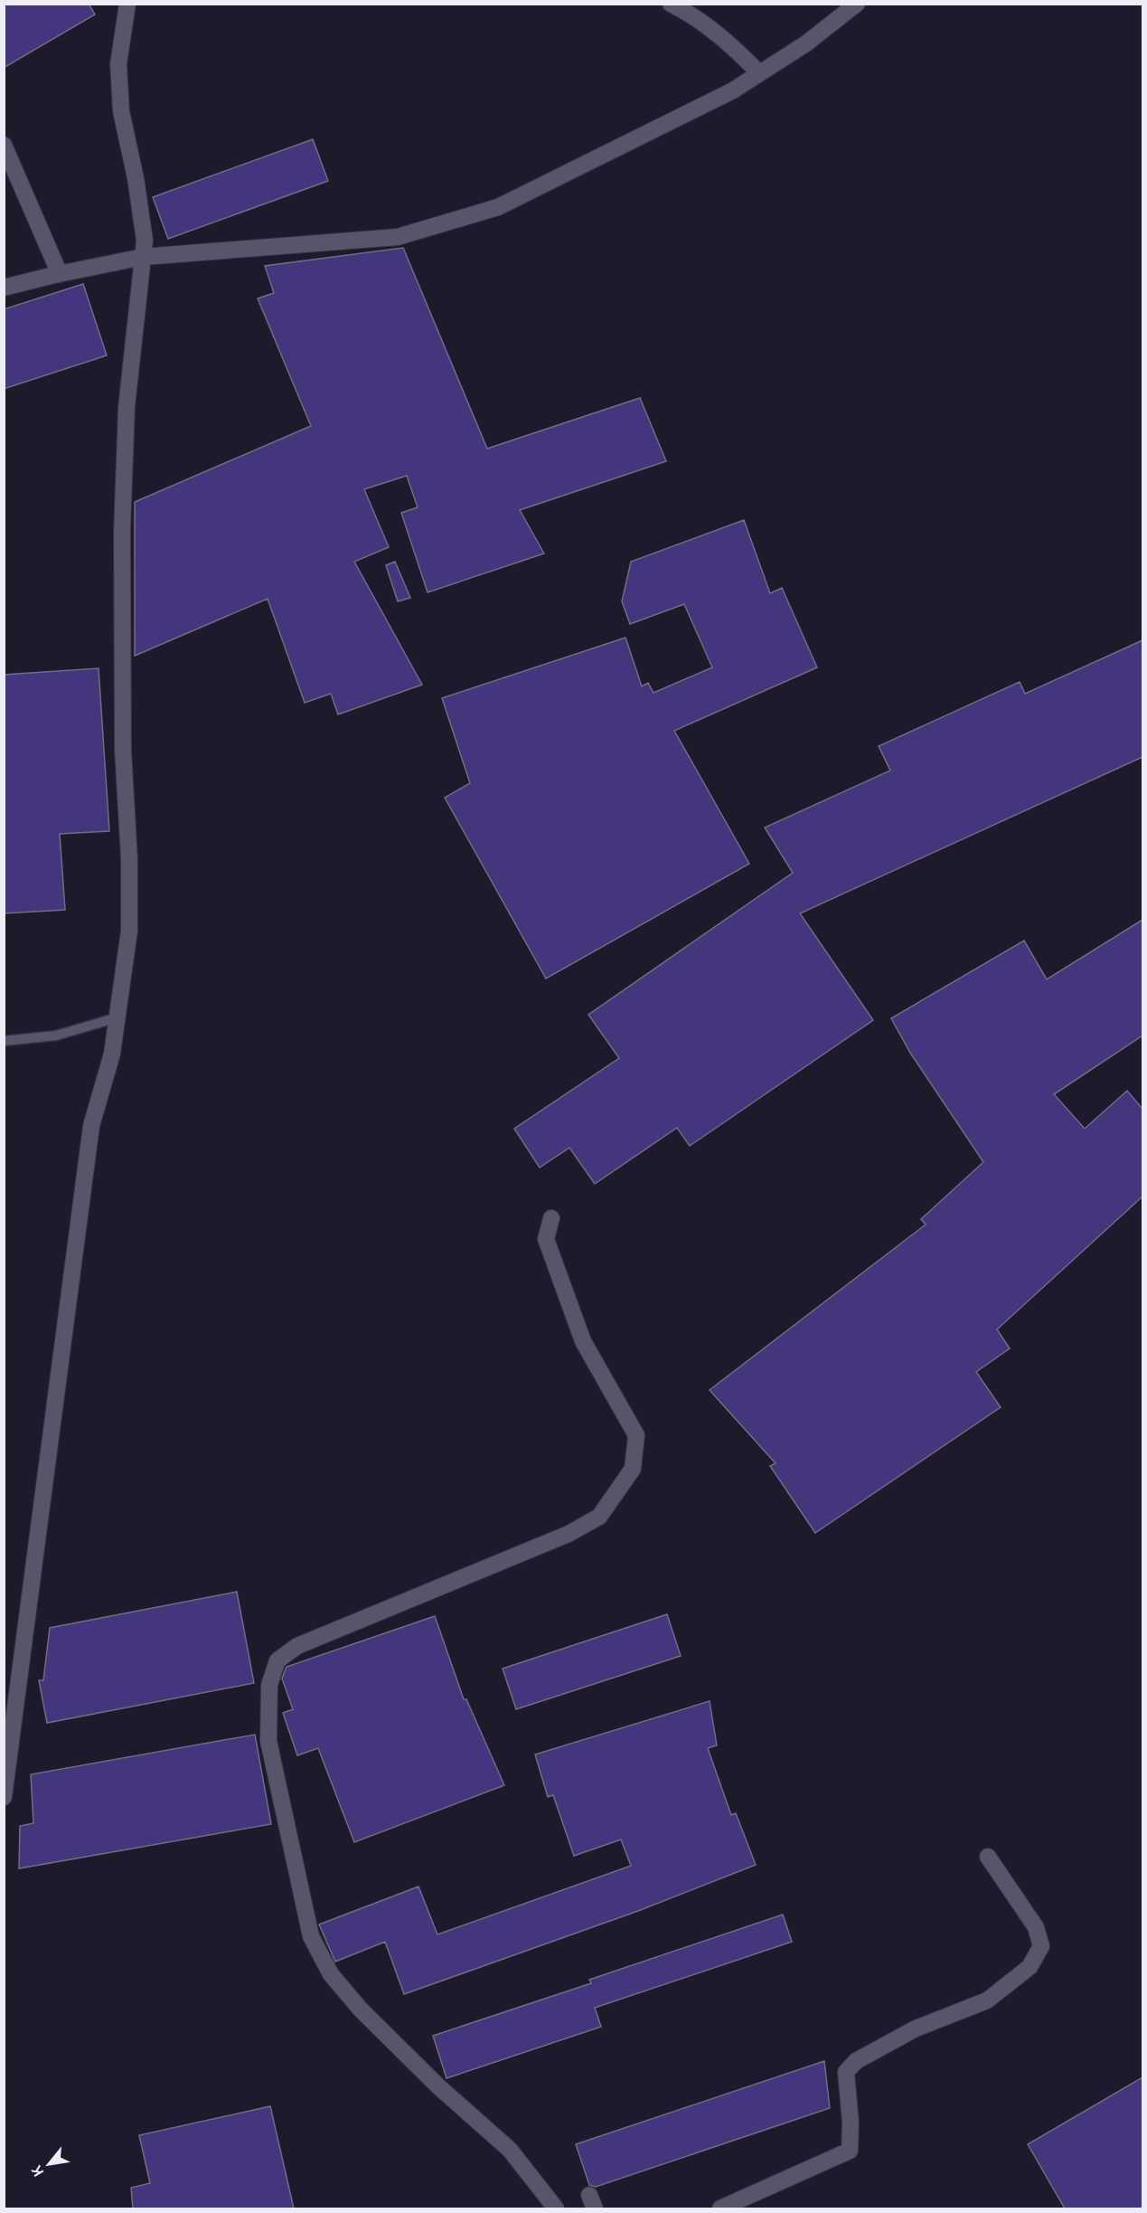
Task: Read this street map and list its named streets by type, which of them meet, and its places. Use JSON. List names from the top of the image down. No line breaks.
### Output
{"north":"bottom left"}
